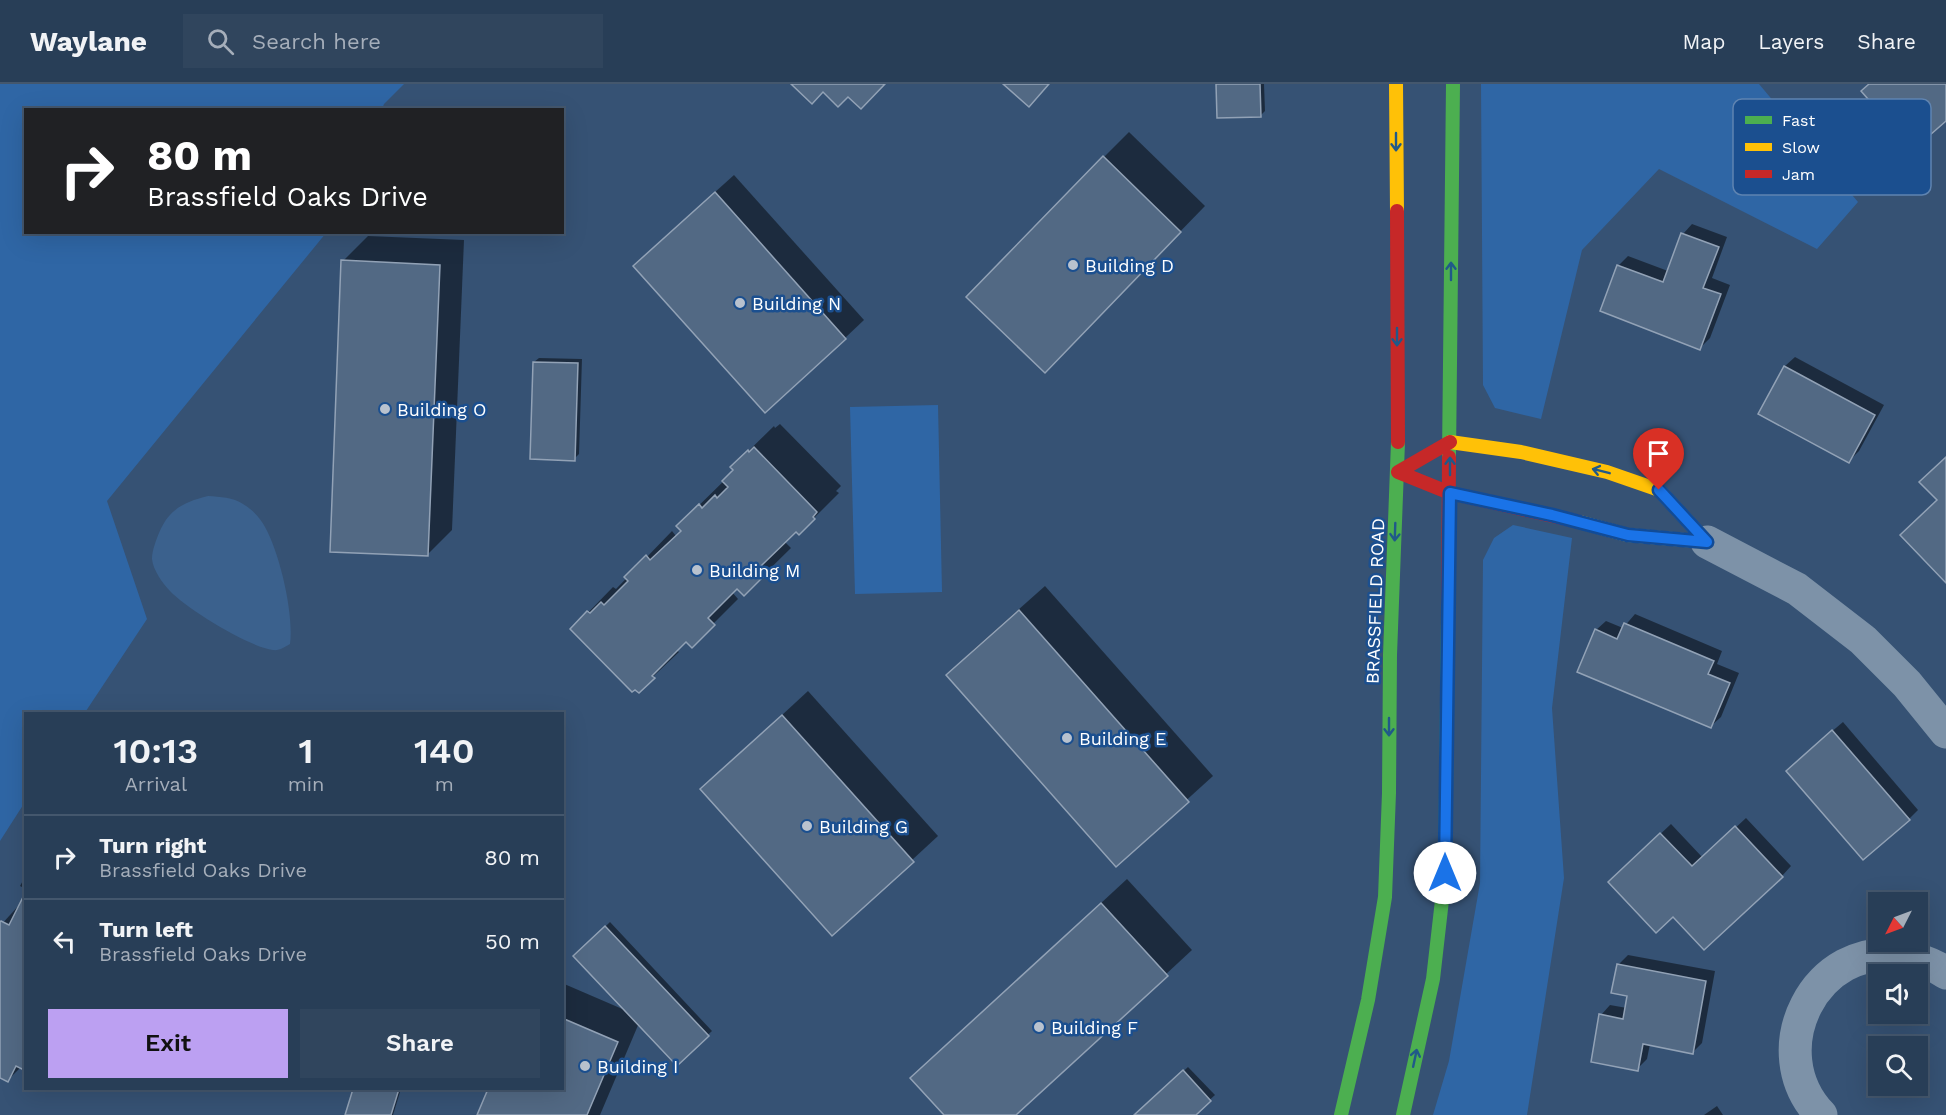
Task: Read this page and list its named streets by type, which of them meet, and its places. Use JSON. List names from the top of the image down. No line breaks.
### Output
{"streets":{"street":["BRASSFIELD ROAD"]},"places":["Building D","Building N","Building O","Building M","Building E","Building G","Building F","Building I"],"legend":["Fast","Slow","Jam"],"north":"bottom left","page":{"header":"Waylane","search":"Search here","nav":["Map","Layers","Share"],"turn":["80 m","Brassfield Oaks Drive"],"eta":["10:13","Arrival","1","min","140","m"],"list":[{"name":"Turn right","note":"Brassfield Oaks Drive","value":"80 m"},{"name":"Turn left","note":"Brassfield Oaks Drive","value":"50 m"}],"buttons":["Exit","Share"]}}
